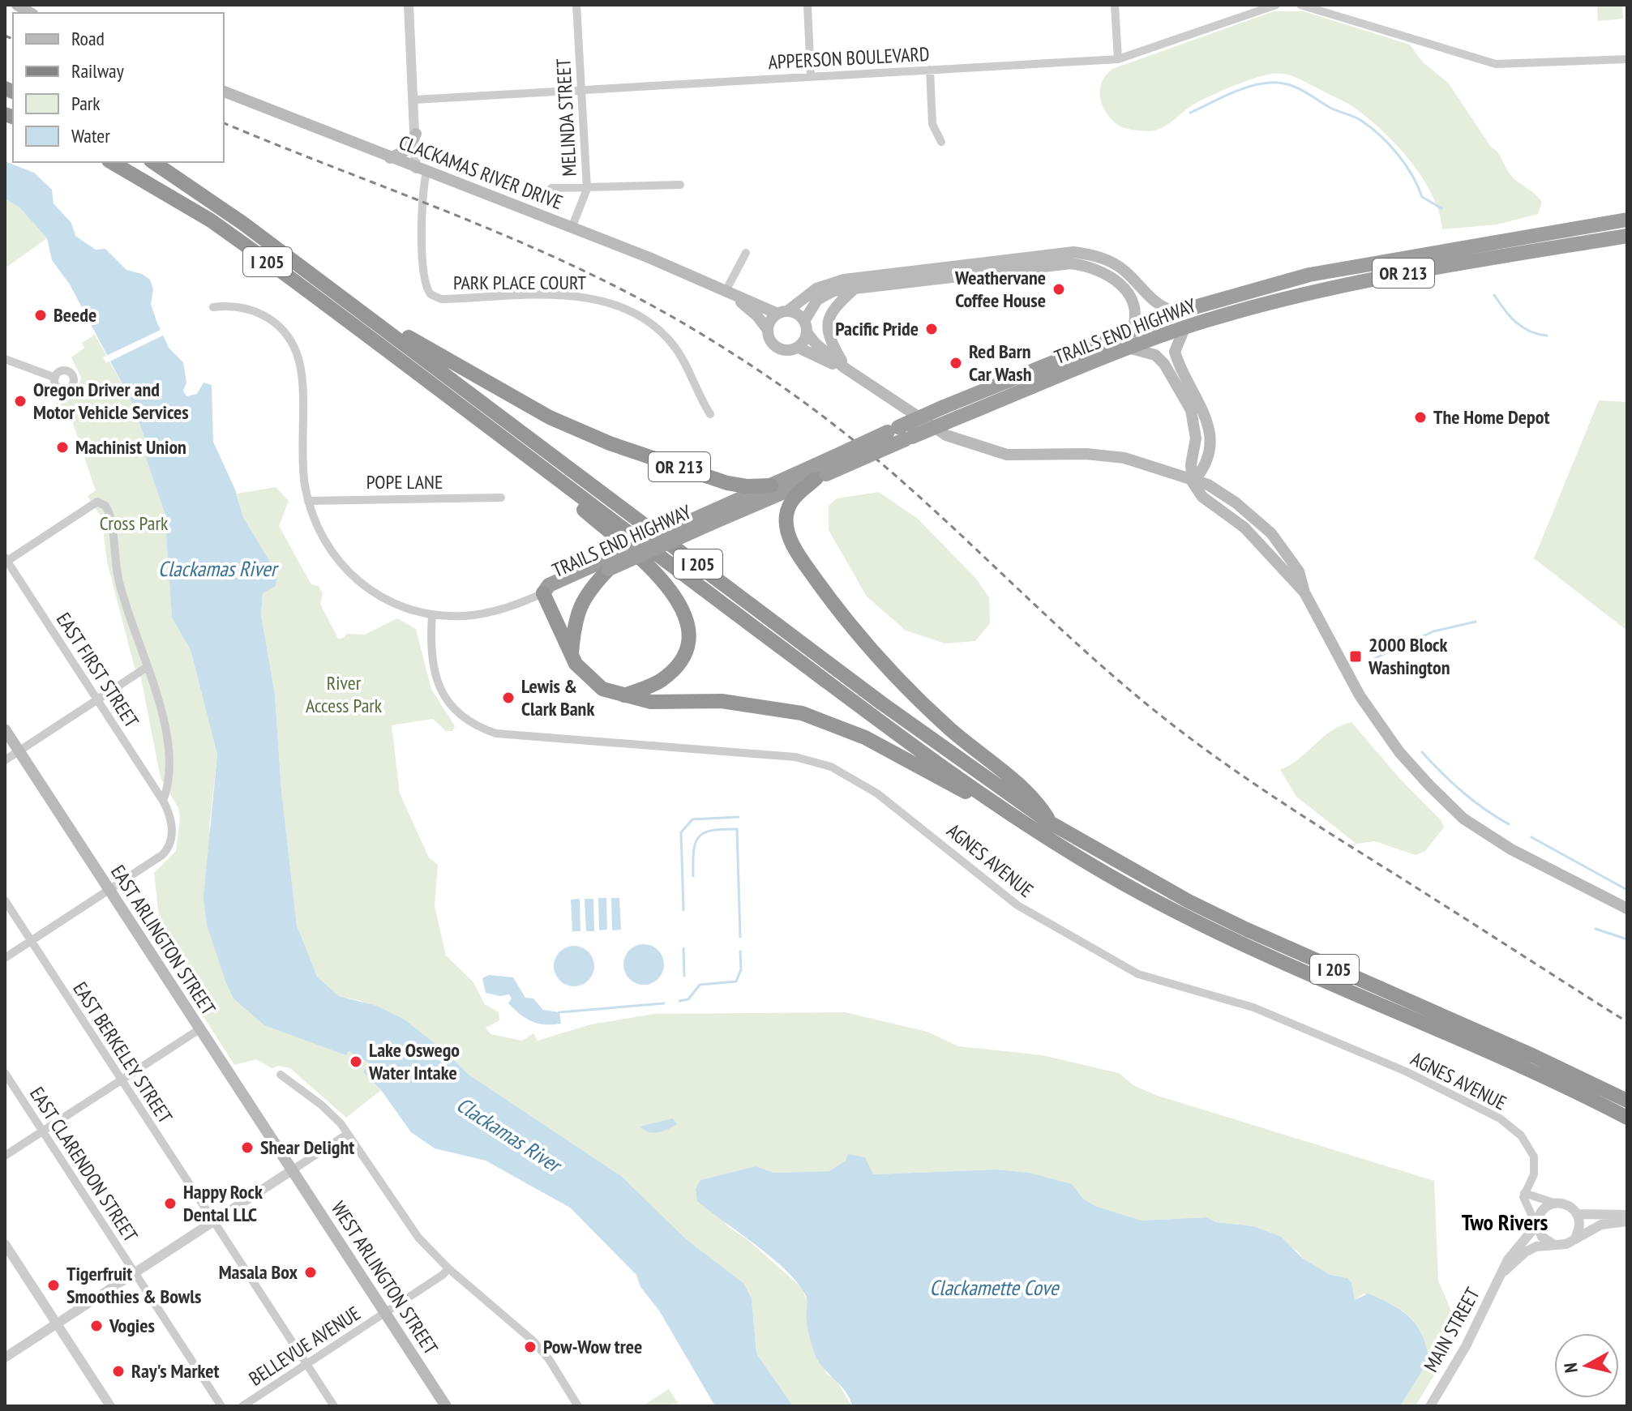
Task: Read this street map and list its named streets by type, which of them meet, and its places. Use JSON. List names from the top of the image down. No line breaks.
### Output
{"streets":{"highway":["I 205","OR 213","TRAILS END HIGHWAY"],"main road":["CLACKAMAS RIVER DRIVE","EAST ARLINGTON STREET","WEST ARLINGTON STREET"],"street":["APPERSON BOULEVARD","MELINDA STREET","PARK PLACE COURT","POPE LANE","EAST FIRST STREET","AGNES AVENUE","EAST BERKELEY STREET","EAST CLARENDON STREET","MAIN STREET","BELLEVUE AVENUE"]},"crossings":[["APPERSON BOULEVARD","MELINDA STREET"],["MELINDA STREET","CLACKAMAS RIVER DRIVE"],["CLACKAMAS RIVER DRIVE","PARK PLACE COURT"],["I 205","OR 213"],["OR 213","TRAILS END HIGHWAY"],["EAST ARLINGTON STREET","WEST ARLINGTON STREET"],["EAST BERKELEY STREET","BELLEVUE AVENUE"],["WEST ARLINGTON STREET","BELLEVUE AVENUE"]],"districts":["Two Rivers"],"water":["Clackamas River","Clackamette Cove"],"parks":["Cross Park","River Access Park"],"places":{"other":["Weathervane Coffee House","Beede","Pacific Pride","Red Barn Car Wash","Oregon Driver and Motor Vehicle Services","The Home Depot","Machinist Union","Lewis & Clark Bank","Lake Oswego Water Intake","Shear Delight","Happy Rock Dental LLC","Masala Box","Tigerfruit Smoothies & Bowls","Vogies","Pow-Wow tree","Ray's Market"],"transit":["2000 Block Washington"]},"legend":["Road","Railway","Park","Water"],"north":"left"}
